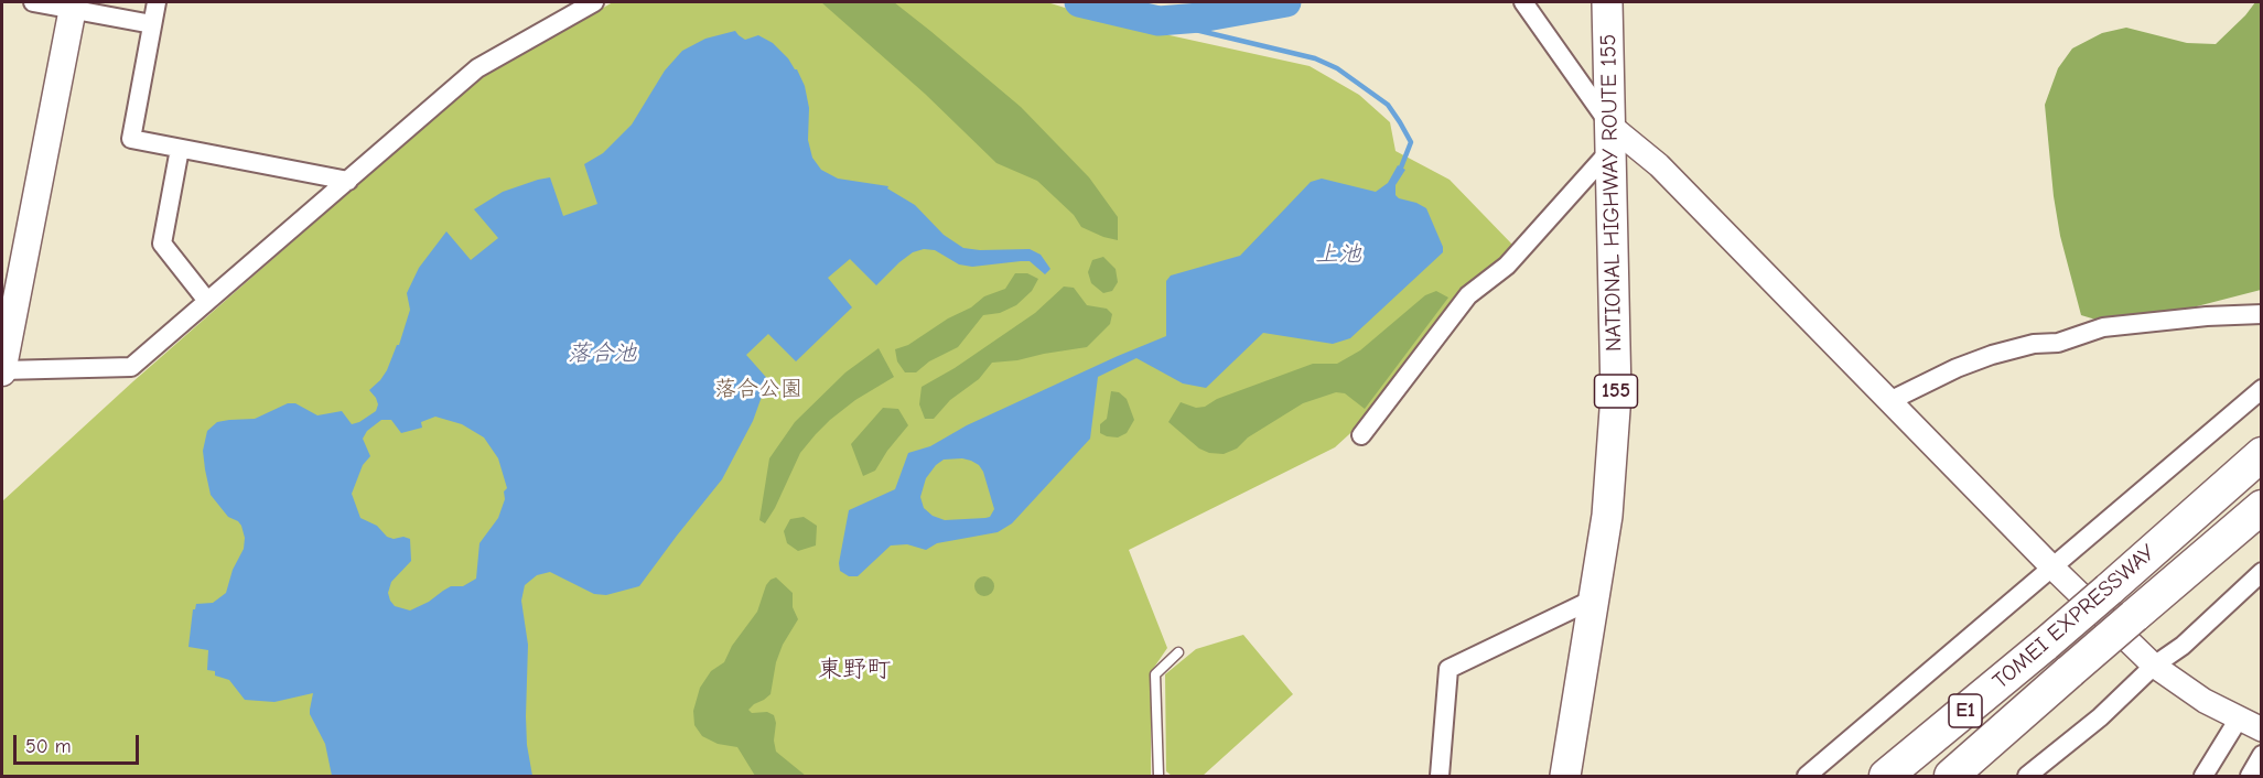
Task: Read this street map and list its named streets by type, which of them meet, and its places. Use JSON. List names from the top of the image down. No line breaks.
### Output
{"streets":{"highway":["NATIONAL HIGHWAY ROUTE 155","155","TOMEI EXPRESSWAY","E1"]},"districts":["東野町"],"water":["上池","落合池"],"parks":["落合公園"],"scale_bar":"50 m"}
